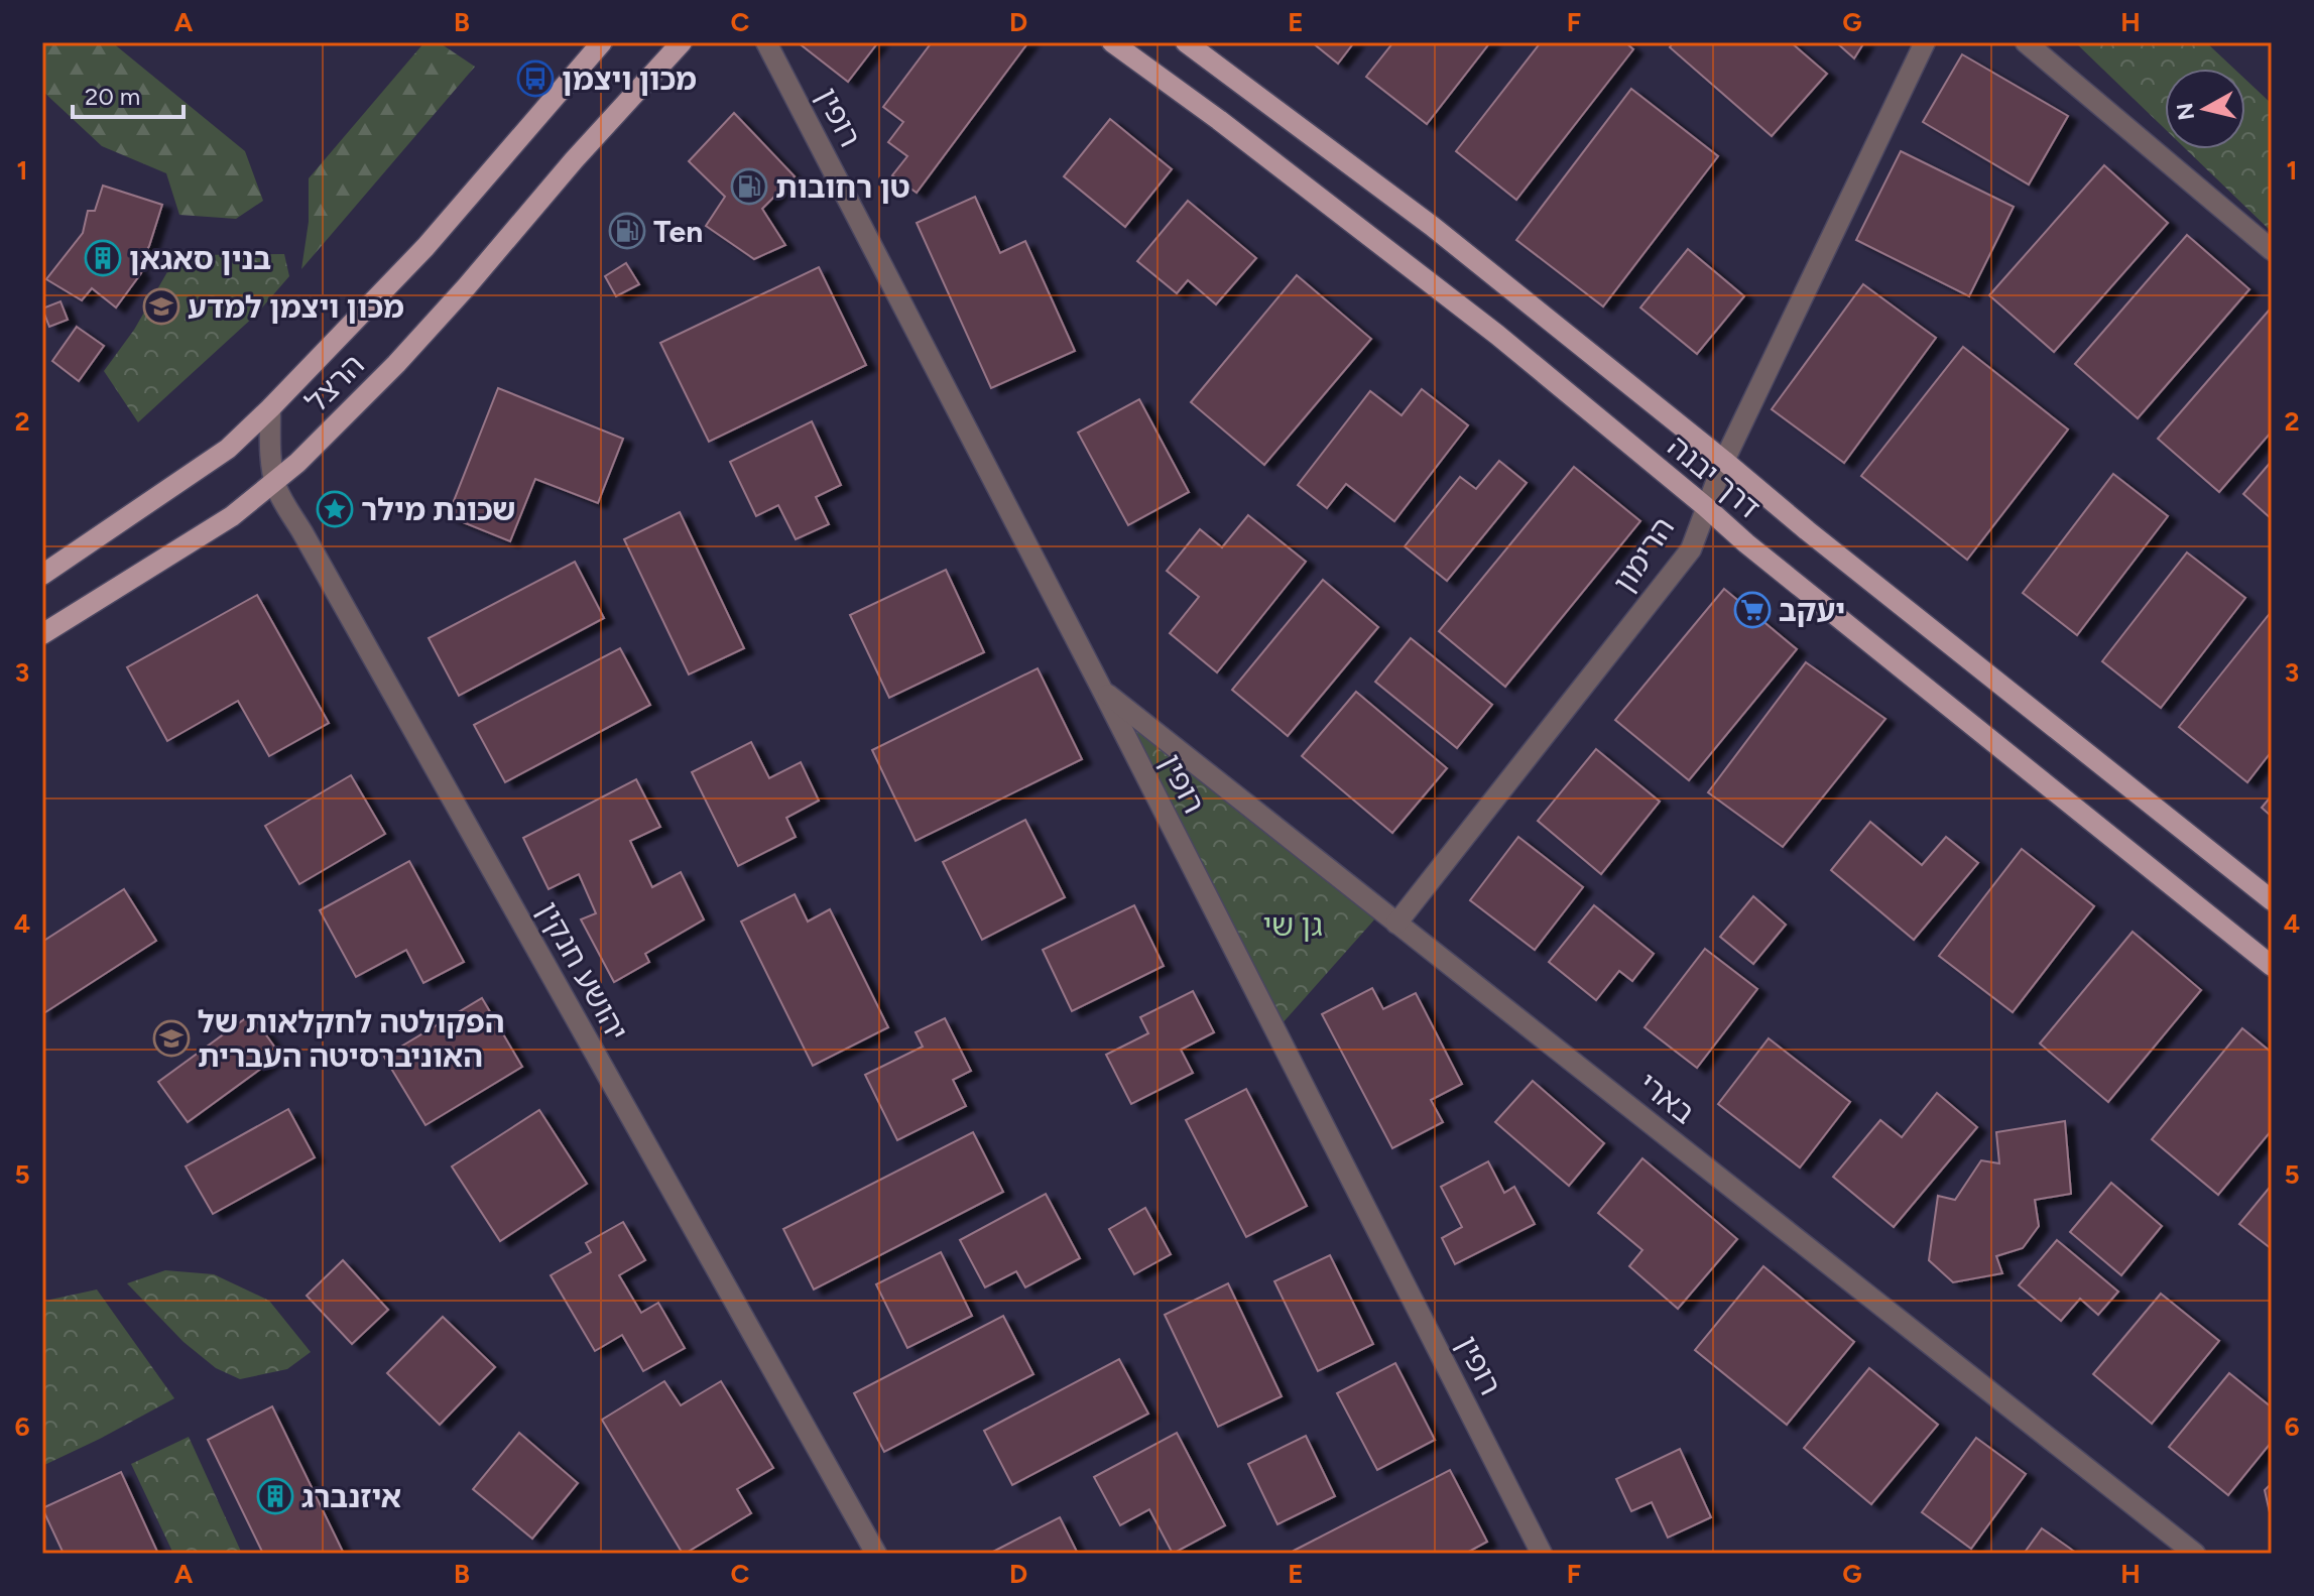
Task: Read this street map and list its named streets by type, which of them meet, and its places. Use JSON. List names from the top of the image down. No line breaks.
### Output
{"streets":{"main road":["הרצל","דרך יבנה"],"street":["רופין","הרימון","יהושע חנקין","בארי"]},"crossings":[["רופין","בארי"],["הרצל","יהושע חנקין"],["דרך יבנה","הרימון"],["הרימון","בארי"]],"parks":["גן שי"],"places":{"bus stop":["מכון ויצמן"],"fuel station":["טן רחובות","Ten"],"building":["בנין סאגאן","איזנברג"],"school or university":["מכון ויצמן למדע","הפקולטה לחקלאות של האוניברסיטה העברית"],"place":["שכונת מילר"],"supermarket":["יעקב"]},"scale_bar":"20 m","north":"left","grid":{"columns":["A","B","C","D","E","F","G","H"],"rows":["1","2","3","4","5","6"]}}
